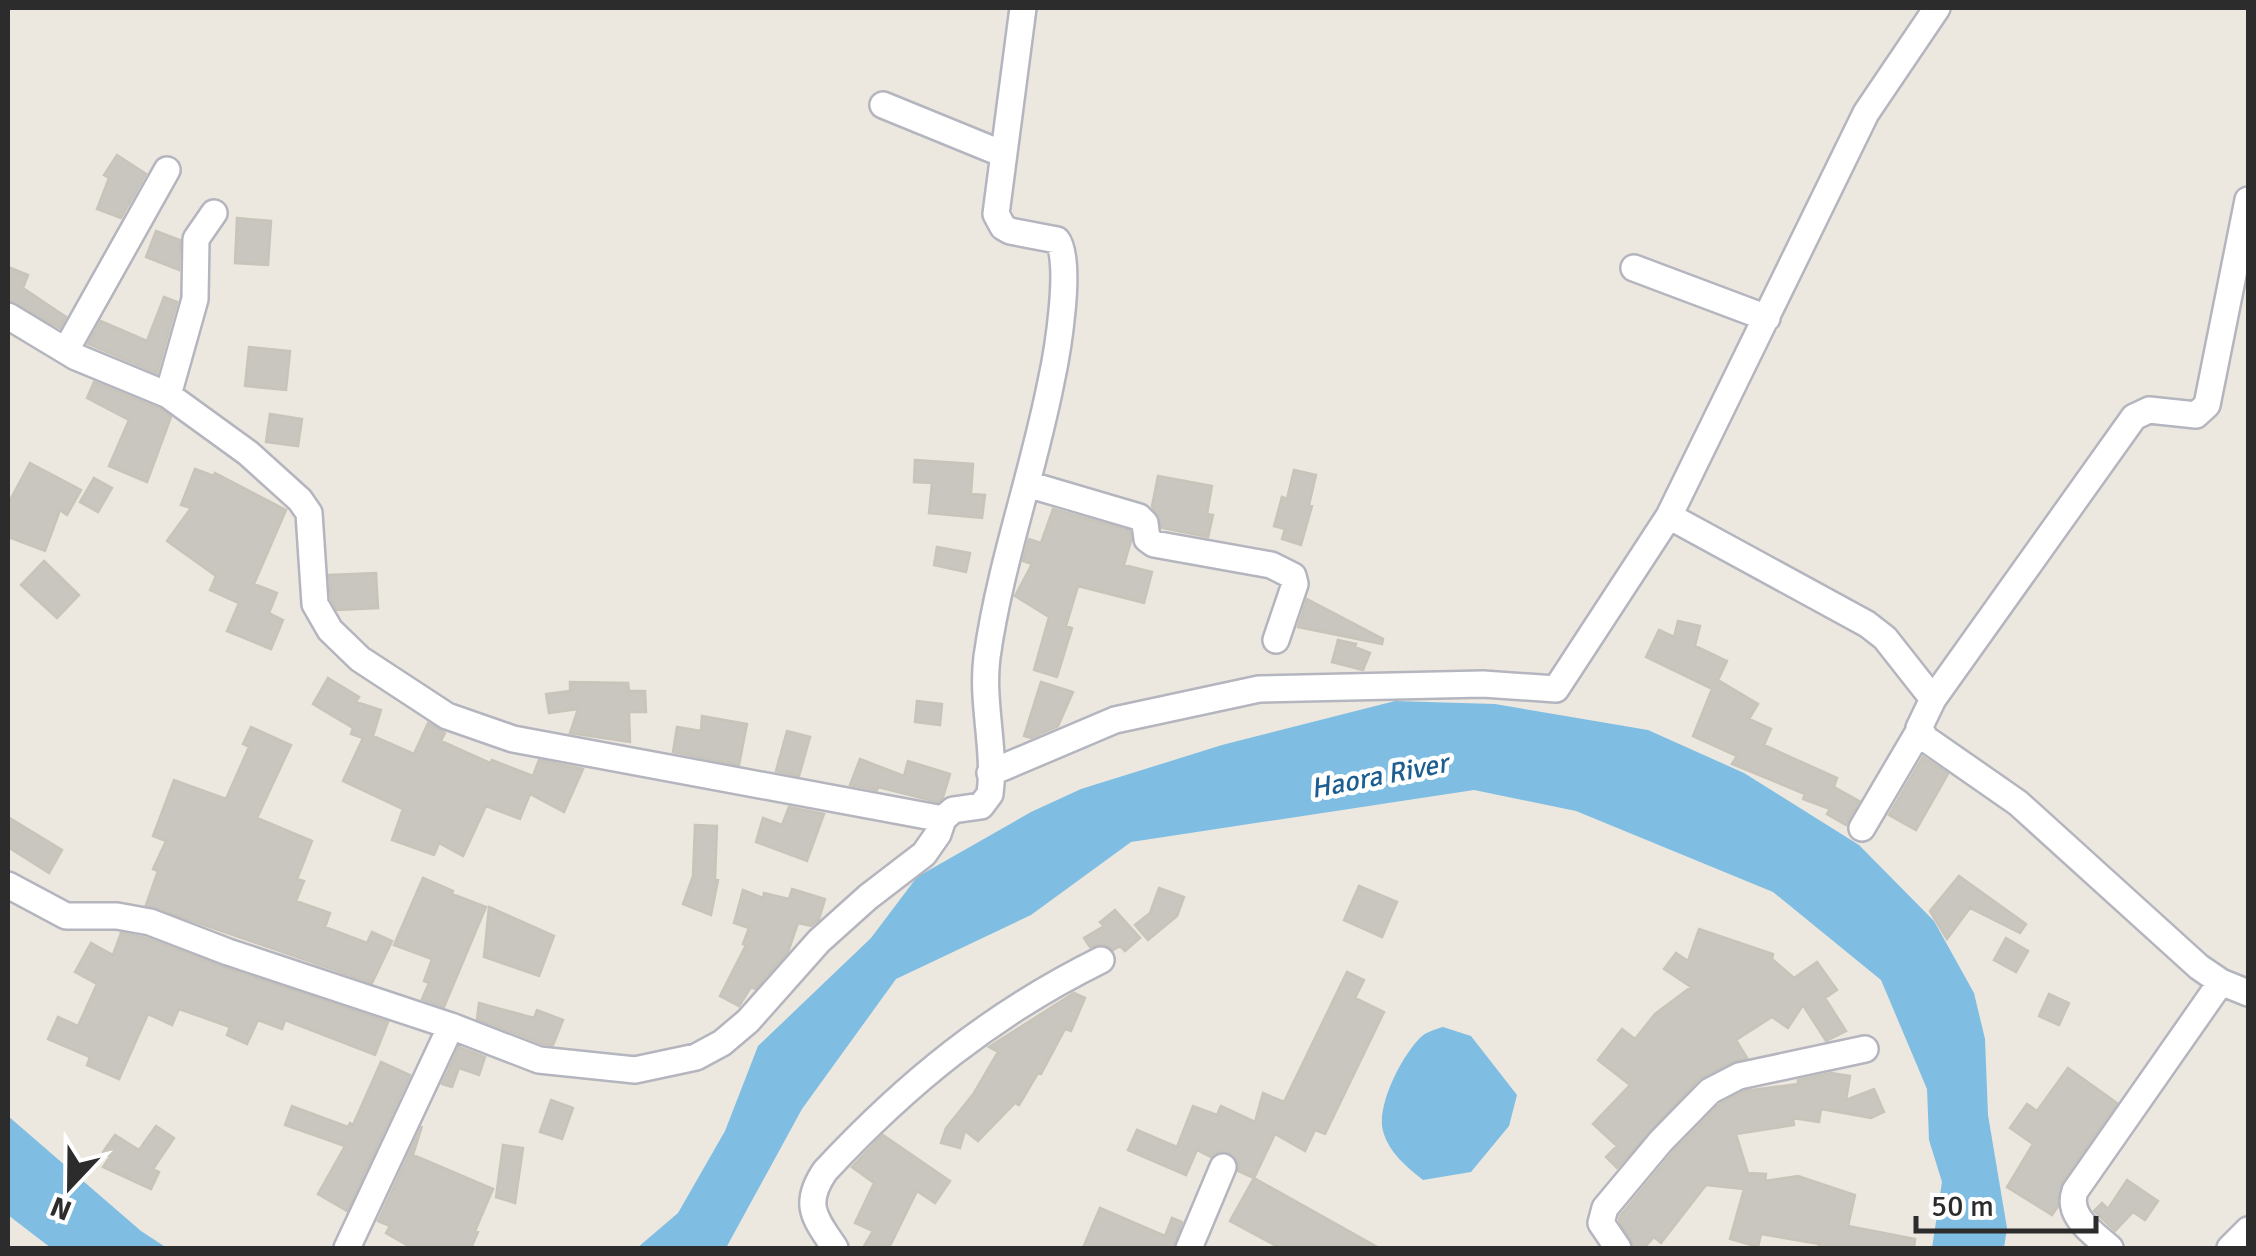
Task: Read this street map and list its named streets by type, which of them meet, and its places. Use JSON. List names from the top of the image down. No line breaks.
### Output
{"water":["Haora River"],"scale_bar":"50 m","north":"bottom"}
